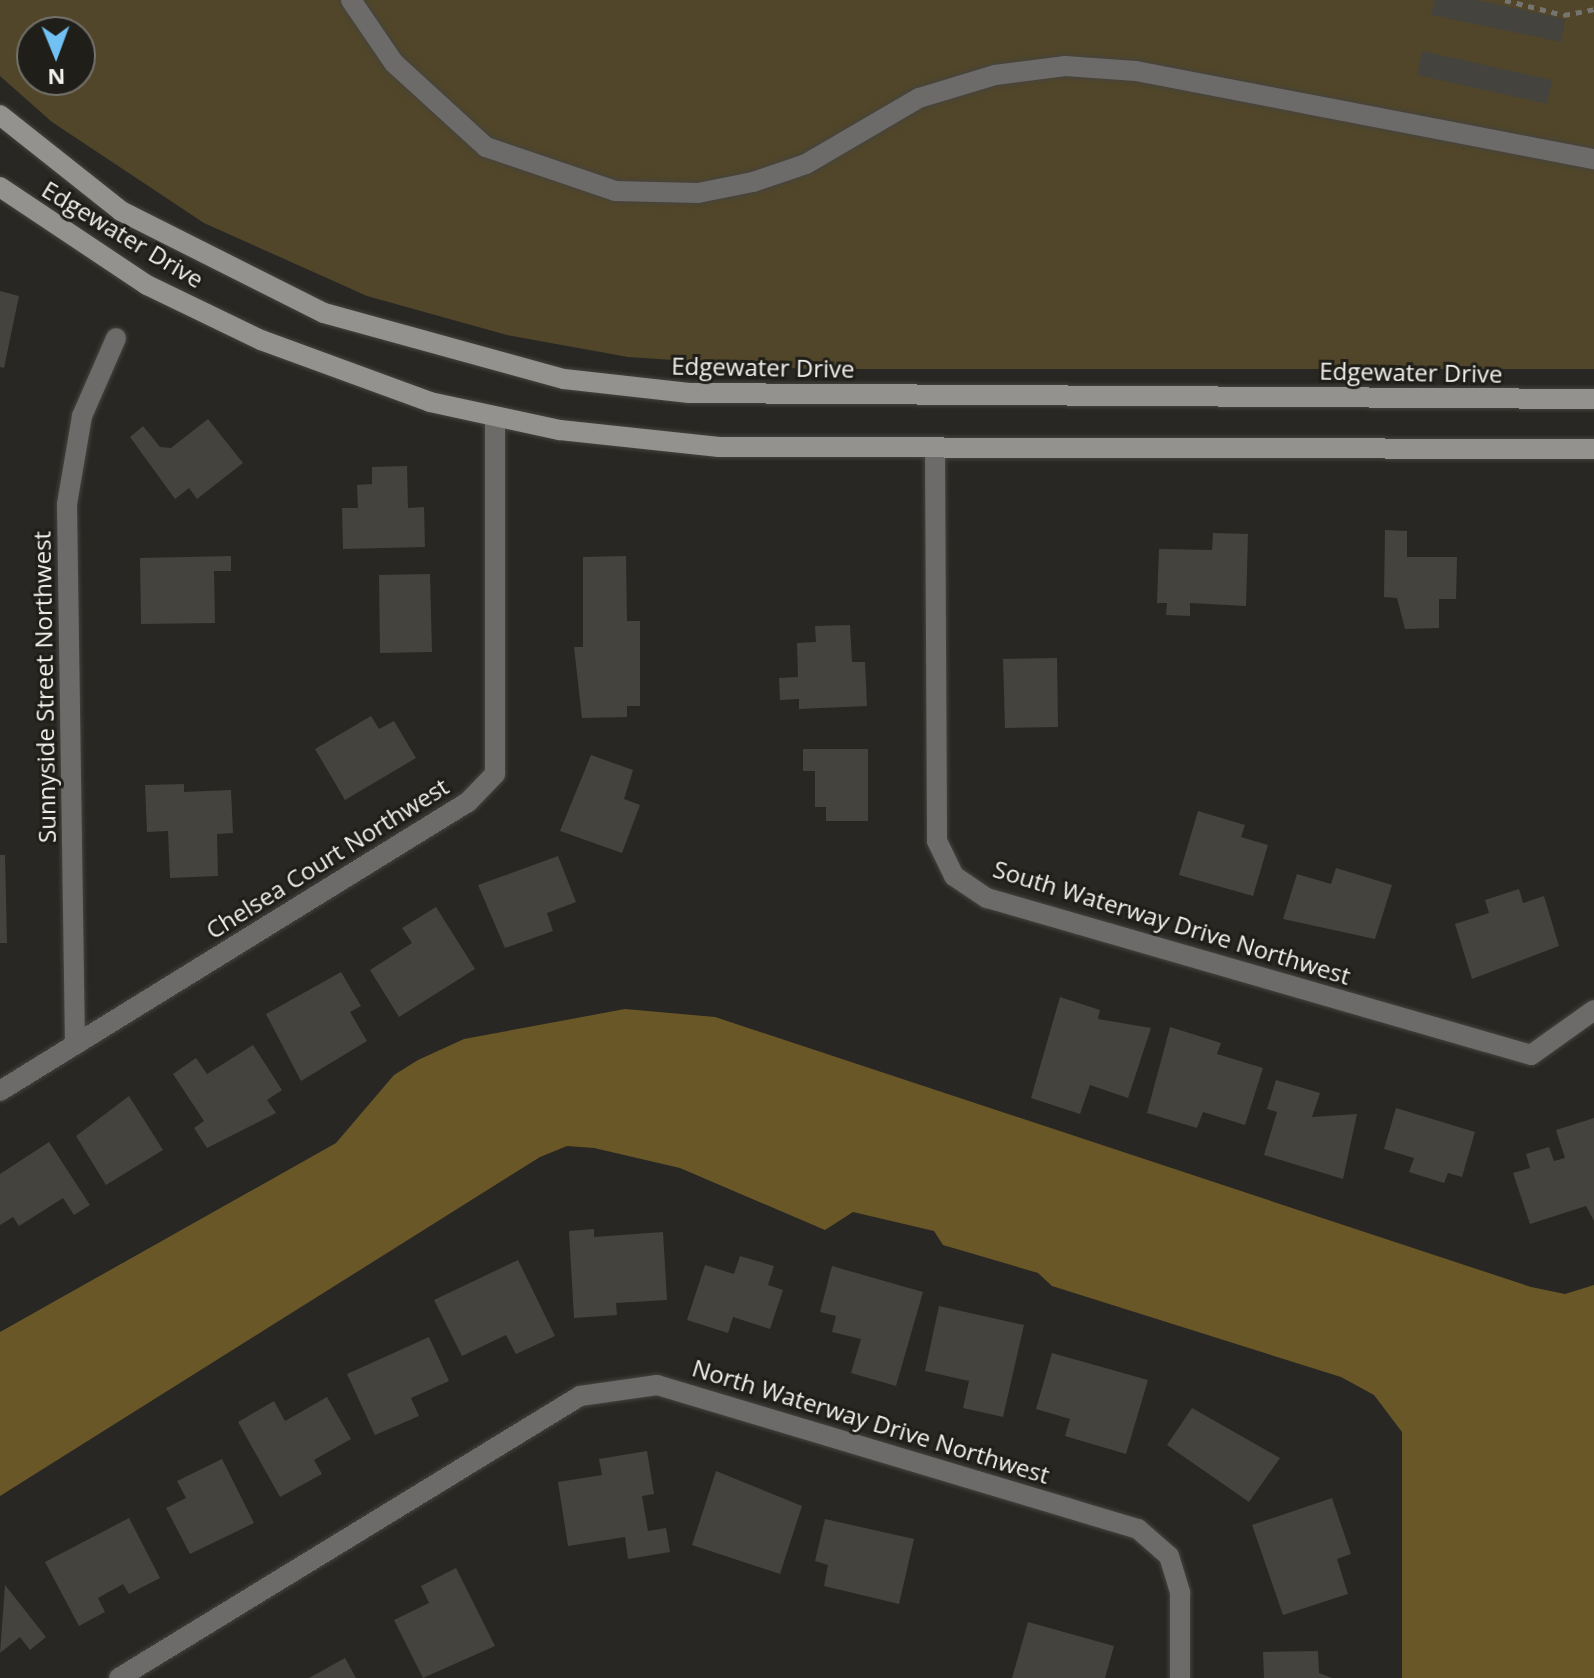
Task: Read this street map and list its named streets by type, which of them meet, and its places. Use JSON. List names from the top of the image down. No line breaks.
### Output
{"streets":{"street":["Edgewater Drive","Sunnyside Street Northwest","Chelsea Court Northwest","South Waterway Drive Northwest","North Waterway Drive Northwest"]},"crossings":[["Edgewater Drive","Chelsea Court Northwest"],["Edgewater Drive","South Waterway Drive Northwest"],["Sunnyside Street Northwest","Chelsea Court Northwest"]],"north":"bottom"}
